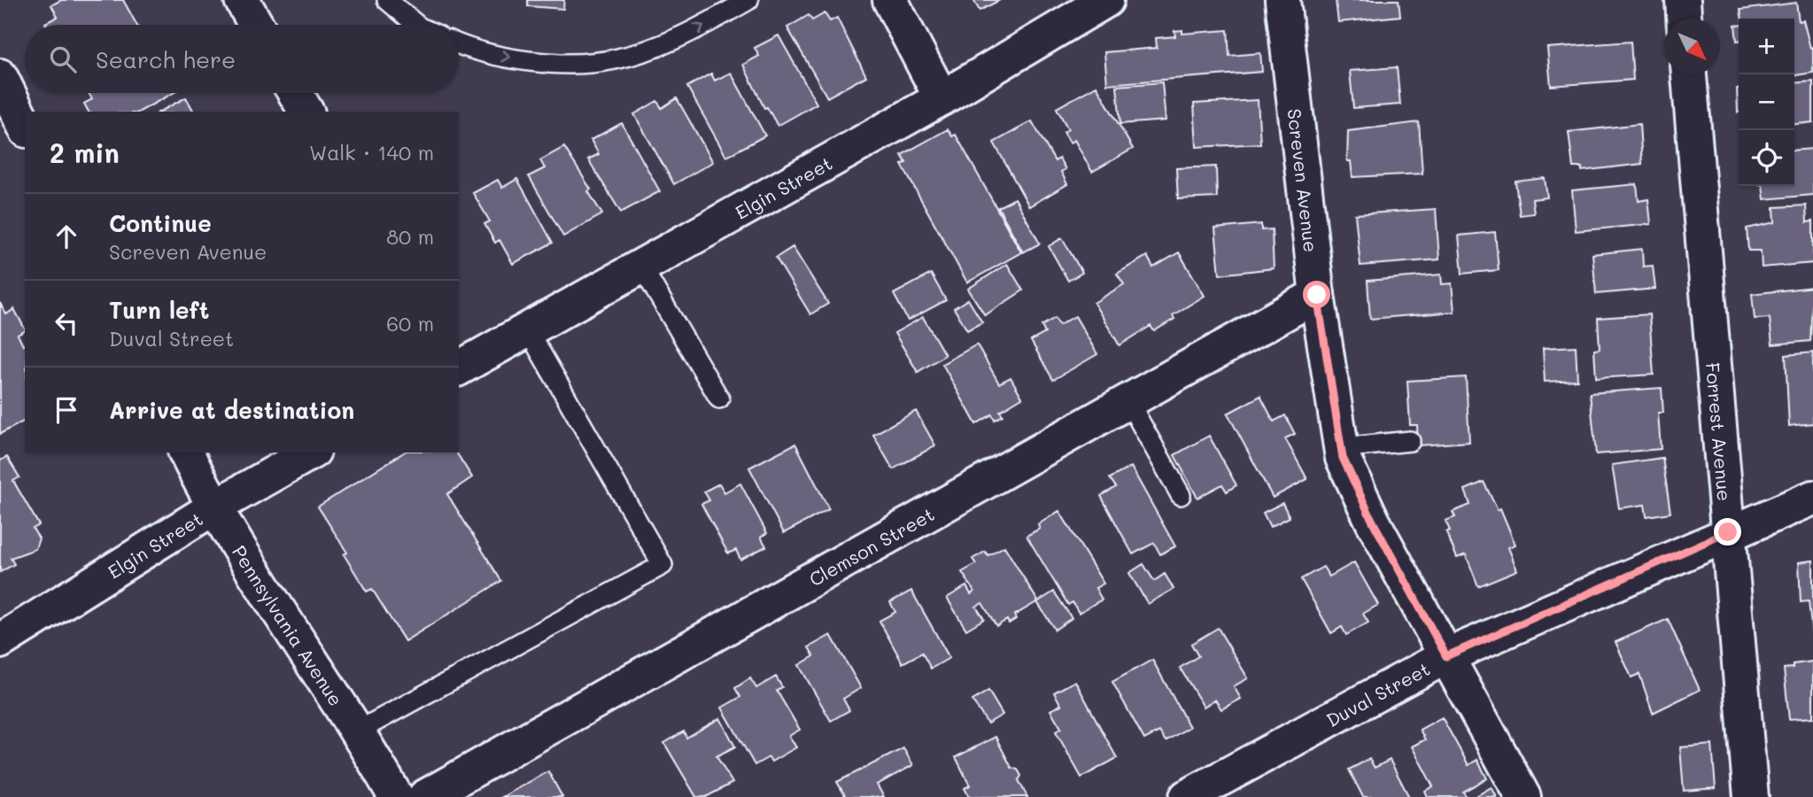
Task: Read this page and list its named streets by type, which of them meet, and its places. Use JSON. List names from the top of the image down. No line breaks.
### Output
{"streets":{"street":["Screven Avenue","Elgin Street","Forrest Avenue","Clemson Street","Pennsylvania Avenue","Duval Street"]},"crossings":[["Screven Avenue","Clemson Street"],["Screven Avenue","Duval Street"],["Elgin Street","Pennsylvania Avenue"],["Forrest Avenue","Duval Street"]],"north":"bottom right","page":{"map_buttons":["+","−"],"search":"Search here","heading":["2 min","Walk · 140 m"],"list":[["Continue","Screven Avenue","80 m"],["Turn left","Duval Street","60 m"],"Arrive at destination"]}}
